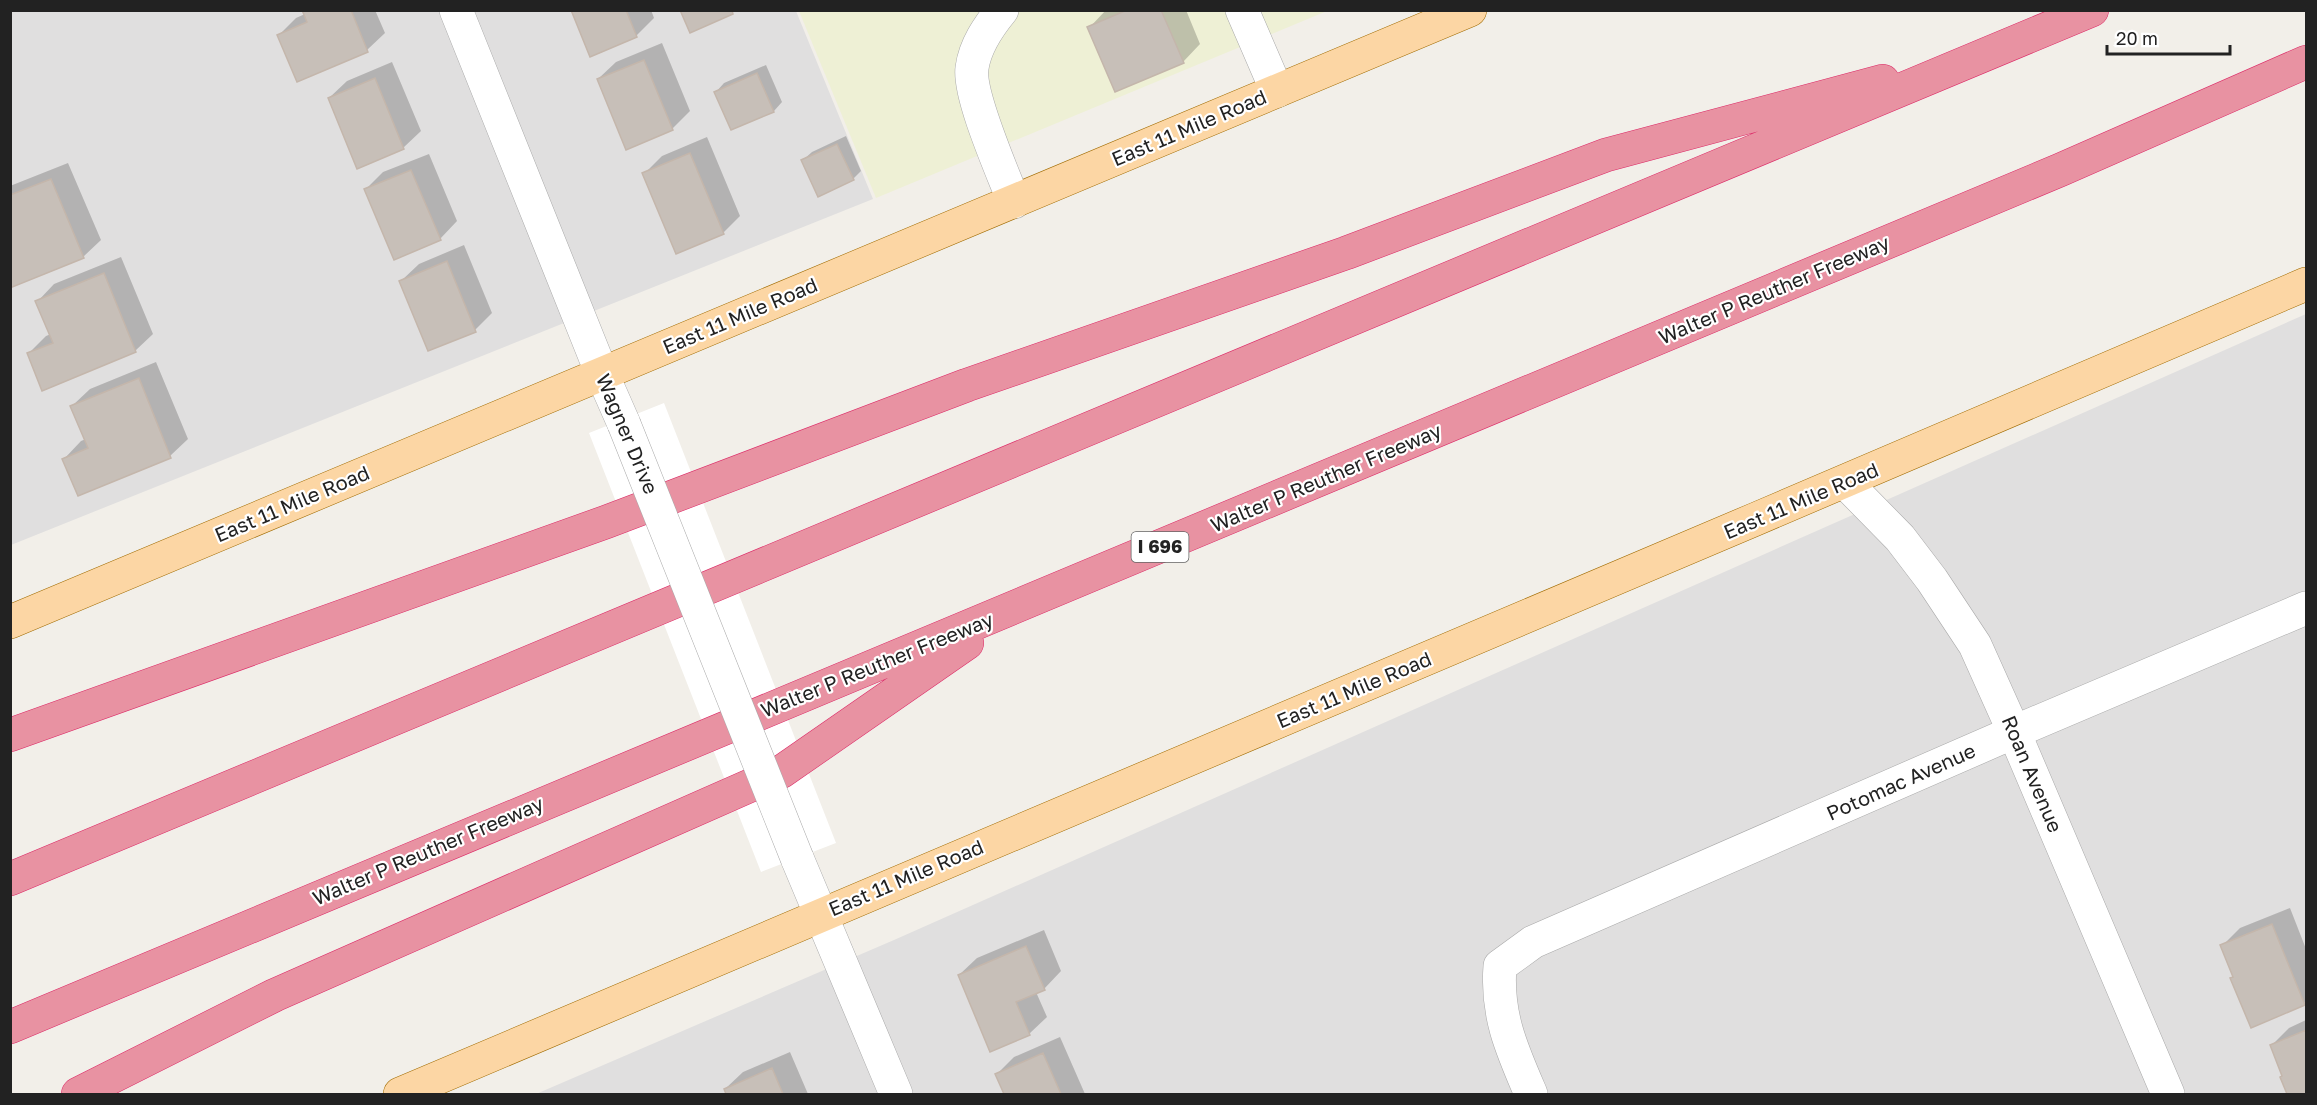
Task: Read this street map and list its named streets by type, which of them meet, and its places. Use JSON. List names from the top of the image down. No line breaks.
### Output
{"streets":{"highway":["Walter P Reuther Freeway","I 696"],"main road":["East 11 Mile Road"],"street":["Wagner Drive","Roan Avenue","Potomac Avenue"]},"crossings":[["East 11 Mile Road","Wagner Drive"],["East 11 Mile Road","Roan Avenue"],["Roan Avenue","Potomac Avenue"]],"scale_bar":"20 m"}
